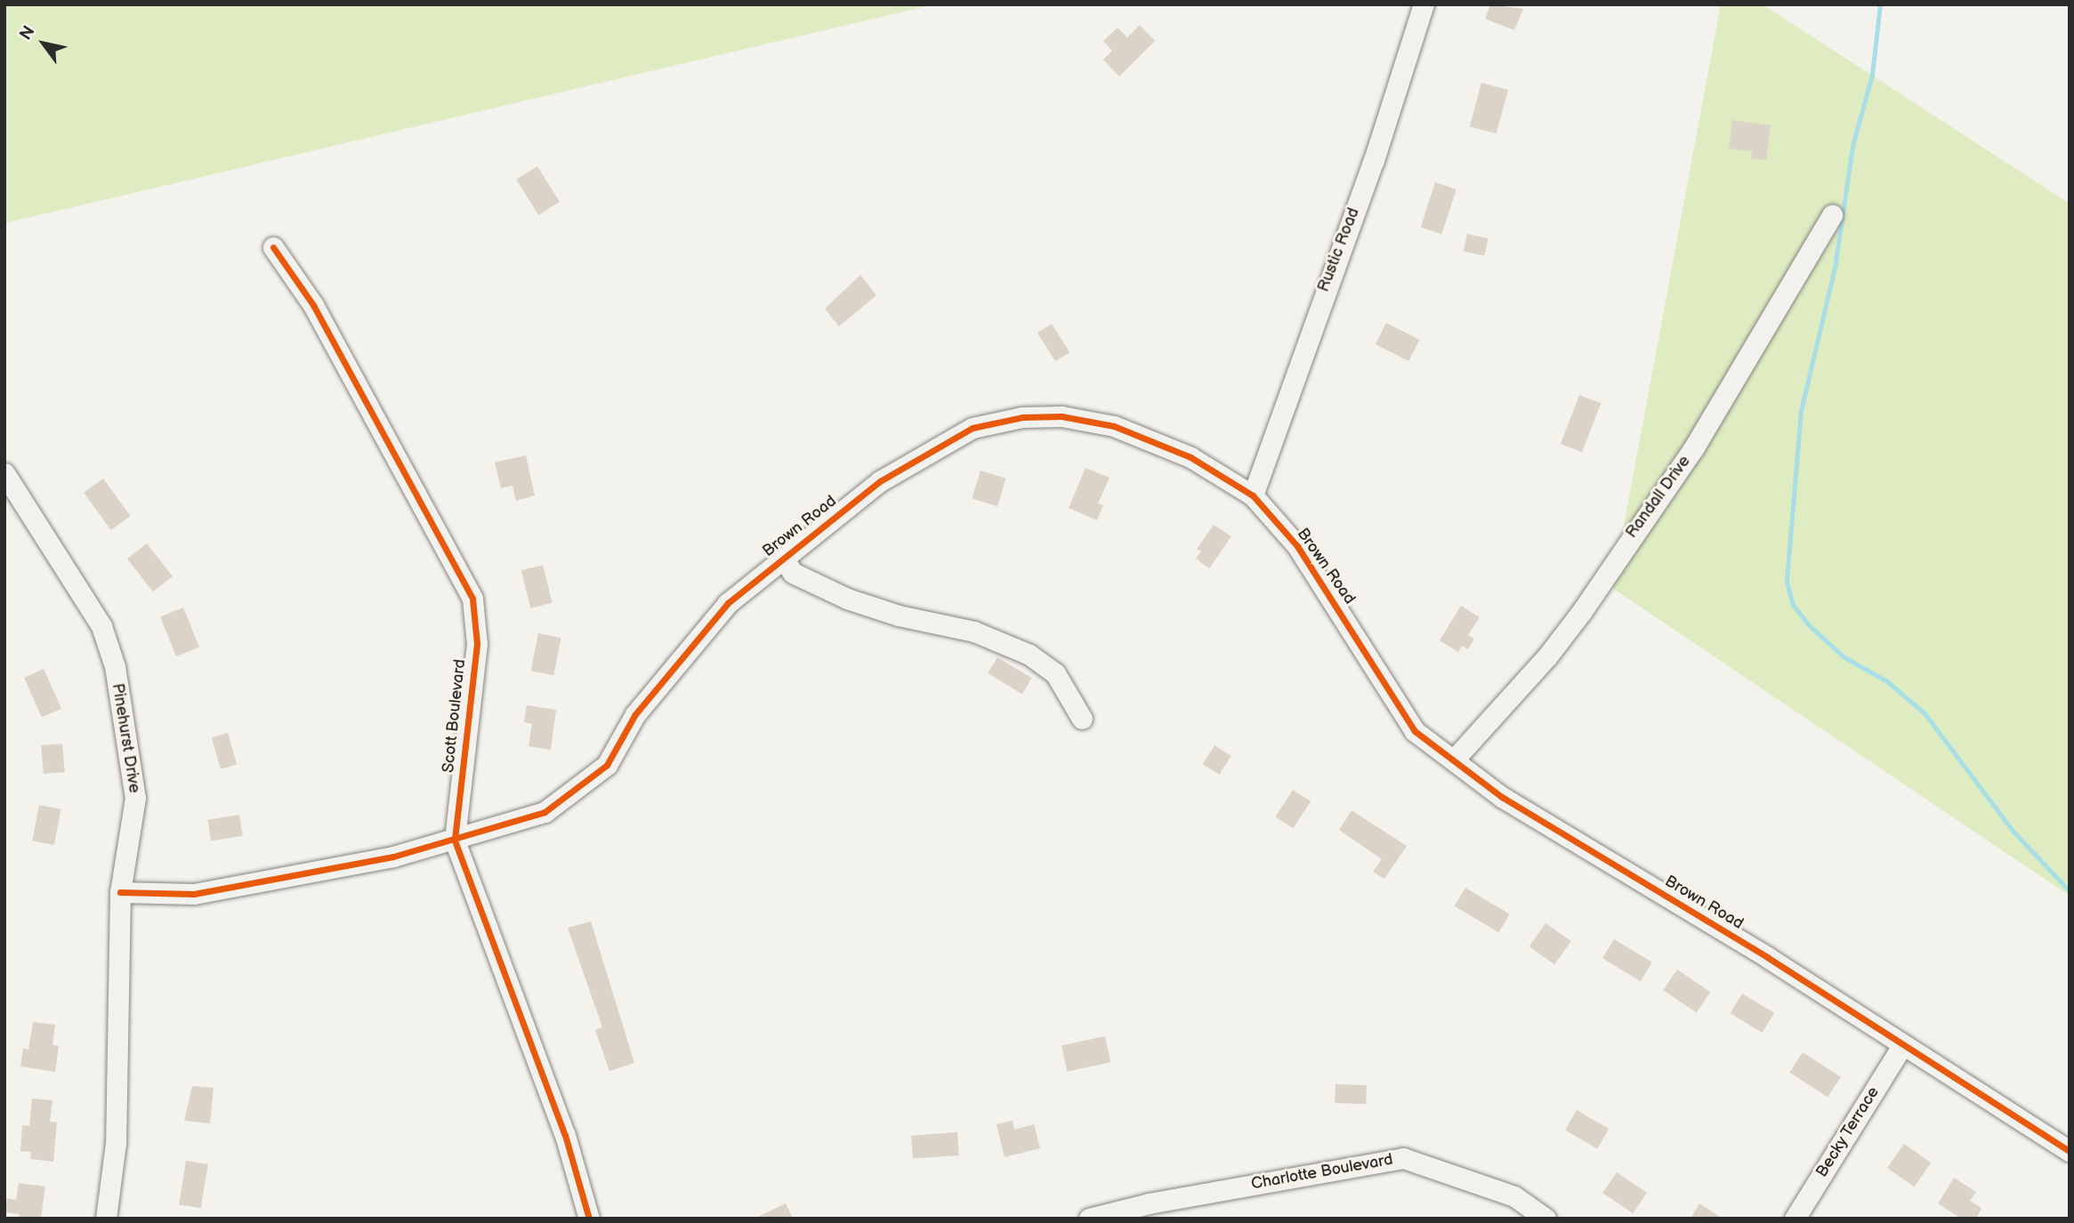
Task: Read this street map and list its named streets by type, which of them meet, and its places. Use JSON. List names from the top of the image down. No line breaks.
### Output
{"streets":{"street":["Rustic Road","Randall Drive","Brown Road","Scott Boulevard","Pinehurst Drive","Becky Terrace","Charlotte Boulevard"]},"crossings":[["Rustic Road","Brown Road"],["Randall Drive","Brown Road"],["Brown Road","Scott Boulevard"],["Brown Road","Pinehurst Drive"],["Brown Road","Becky Terrace"]],"north":"top left"}
